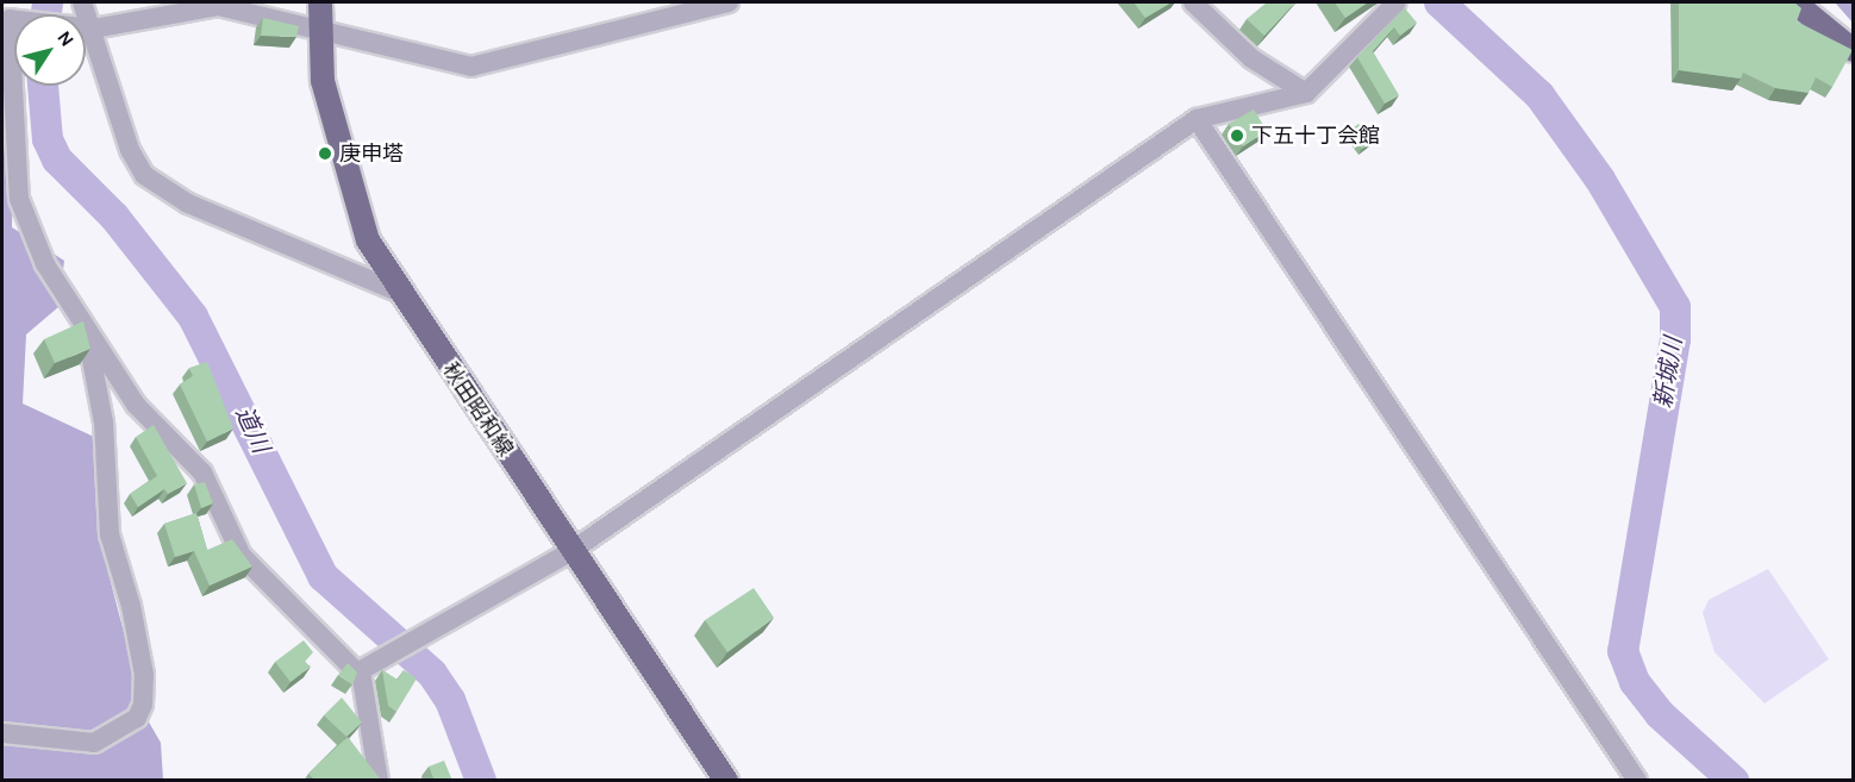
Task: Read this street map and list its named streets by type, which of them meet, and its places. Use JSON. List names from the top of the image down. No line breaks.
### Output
{"streets":{"main road":["秋田昭和線"]},"water":["新城川","道川"],"places":["下五十丁会館","庚申塔"],"north":"top right"}
